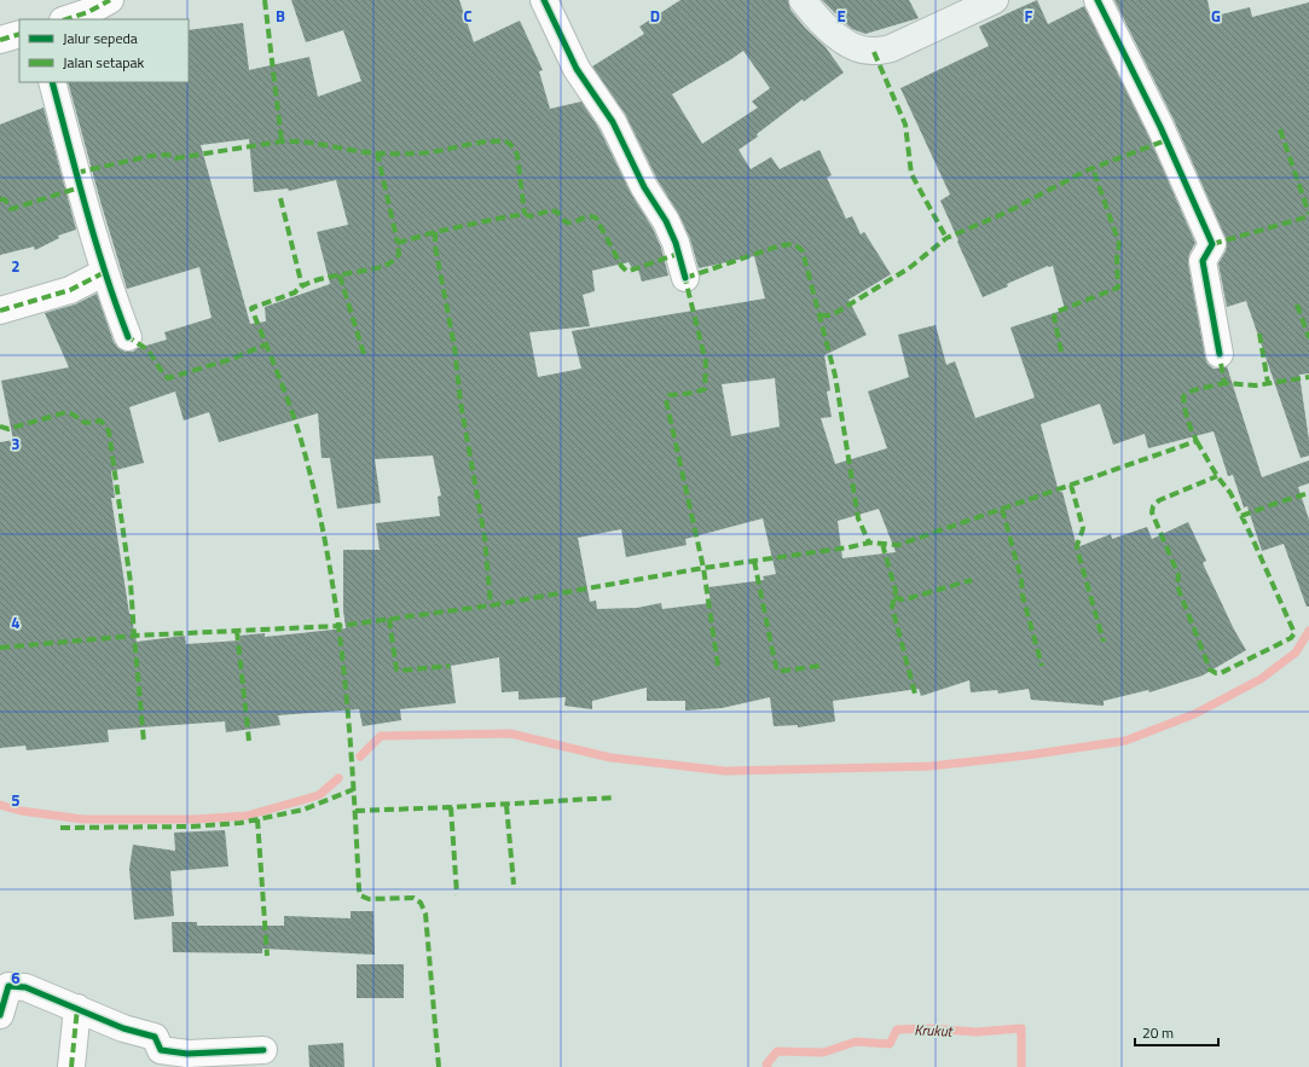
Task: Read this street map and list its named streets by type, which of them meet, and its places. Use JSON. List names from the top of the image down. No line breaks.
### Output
{"water":["Krukut"],"legend":["Jalur sepeda","Jalan setapak"],"scale_bar":"20 m","grid":{"columns":["B","C","D","E","F","G"],"rows":["2","3","4","5","6"]}}
